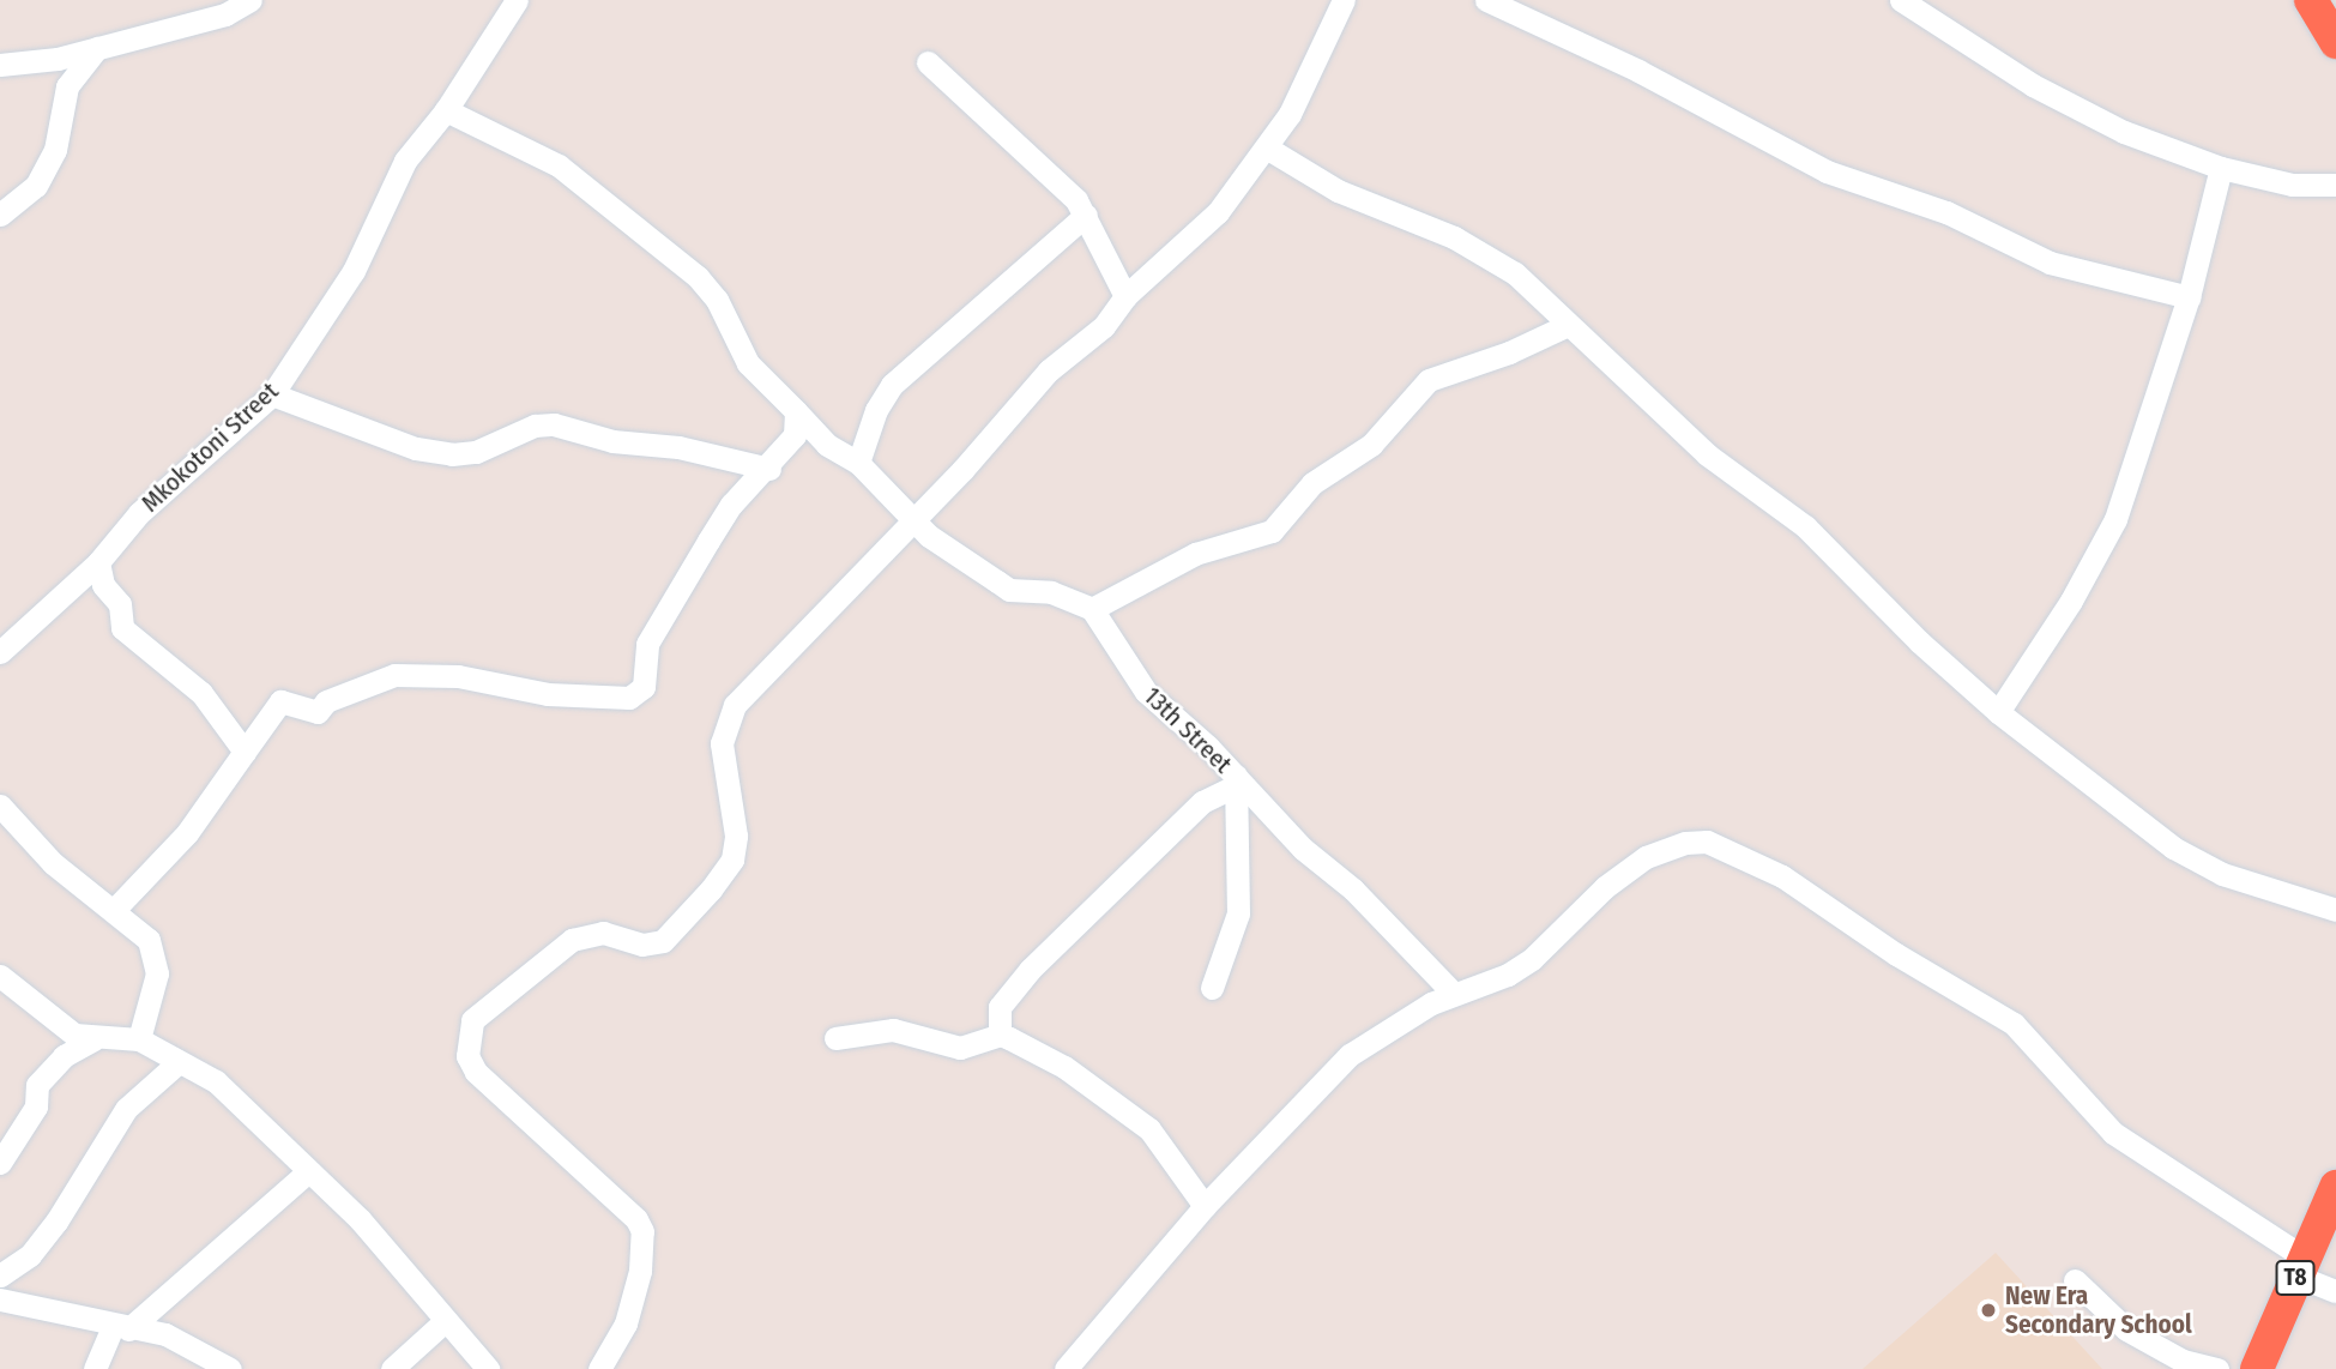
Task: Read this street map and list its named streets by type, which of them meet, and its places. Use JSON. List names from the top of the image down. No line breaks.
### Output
{"streets":{"highway":["T8"],"street":["Mkokotoni Street","13th Street"]},"places":["New Era Secondary School"]}
